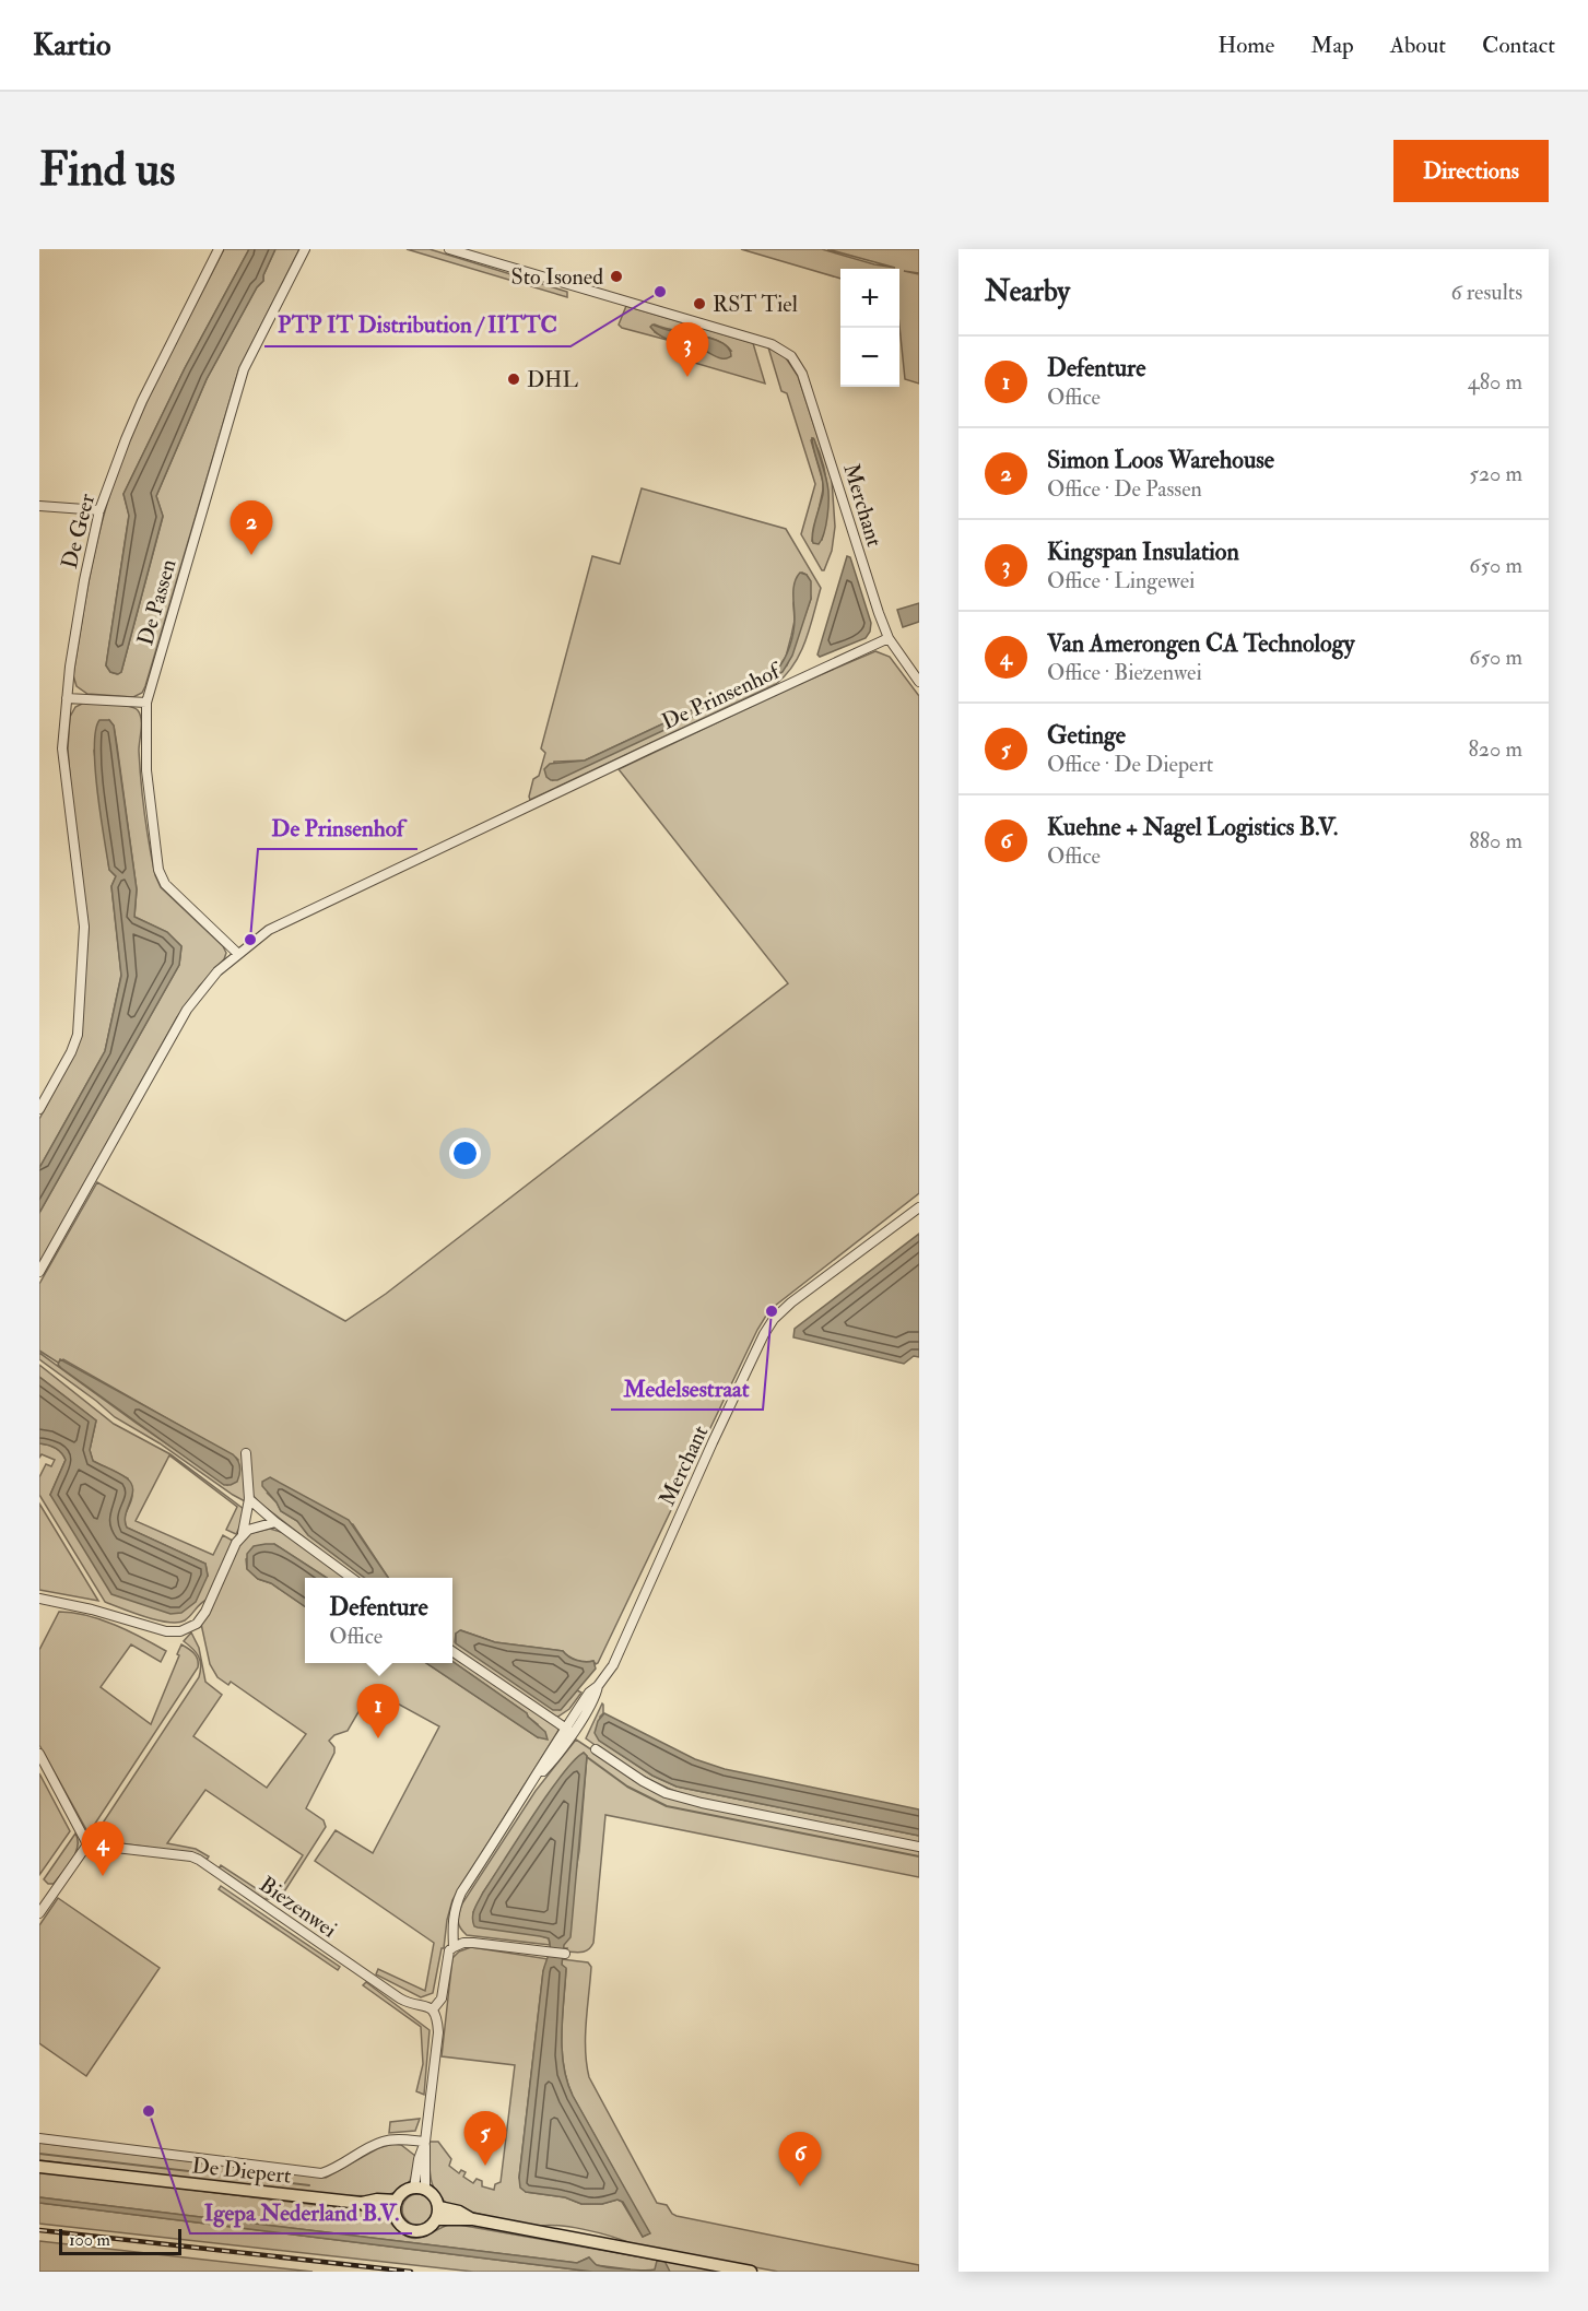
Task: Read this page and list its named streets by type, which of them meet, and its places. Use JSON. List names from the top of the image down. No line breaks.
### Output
{"streets":{"main road":["De Diepert"],"street":["Merchant","De Geer","De Passen","De Prinsenhof","Biezenwei"]},"crossings":[["Merchant","De Prinsenhof"],["De Passen","De Prinsenhof"]],"places":["Sto Isoned","PTP IT Distribution / IITTC","RST Tiel","DHL","De Prinsenhof","Medelsestraat","Igepa Nederland B.V."],"scale_bar":"100 m","page":{"header":"Kartio","nav":["Home","Map","About","Contact"],"buttons":"Directions","title":"Find us","heading":["Nearby","6 results"],"map_buttons":["+","−"],"pins":["3","2","1","4","5","6"],"list":[{"mark":"1","name":"Defenture","note":"Office","value":"480 m"},{"mark":"2","name":"Simon Loos Warehouse","note":"Office · De Passen","value":"520 m"},{"mark":"3","name":"Kingspan Insulation","note":"Office · Lingewei","value":"650 m"},{"mark":"4","name":"Van Amerongen CA Technology","note":"Office · Biezenwei","value":"650 m"},{"mark":"5","name":"Getinge","note":"Office · De Diepert","value":"820 m"},{"mark":"6","name":"Kuehne + Nagel Logistics B.V.","note":"Office","value":"880 m"}],"popup":["Defenture","Office"],"scale":"100 m"}}
